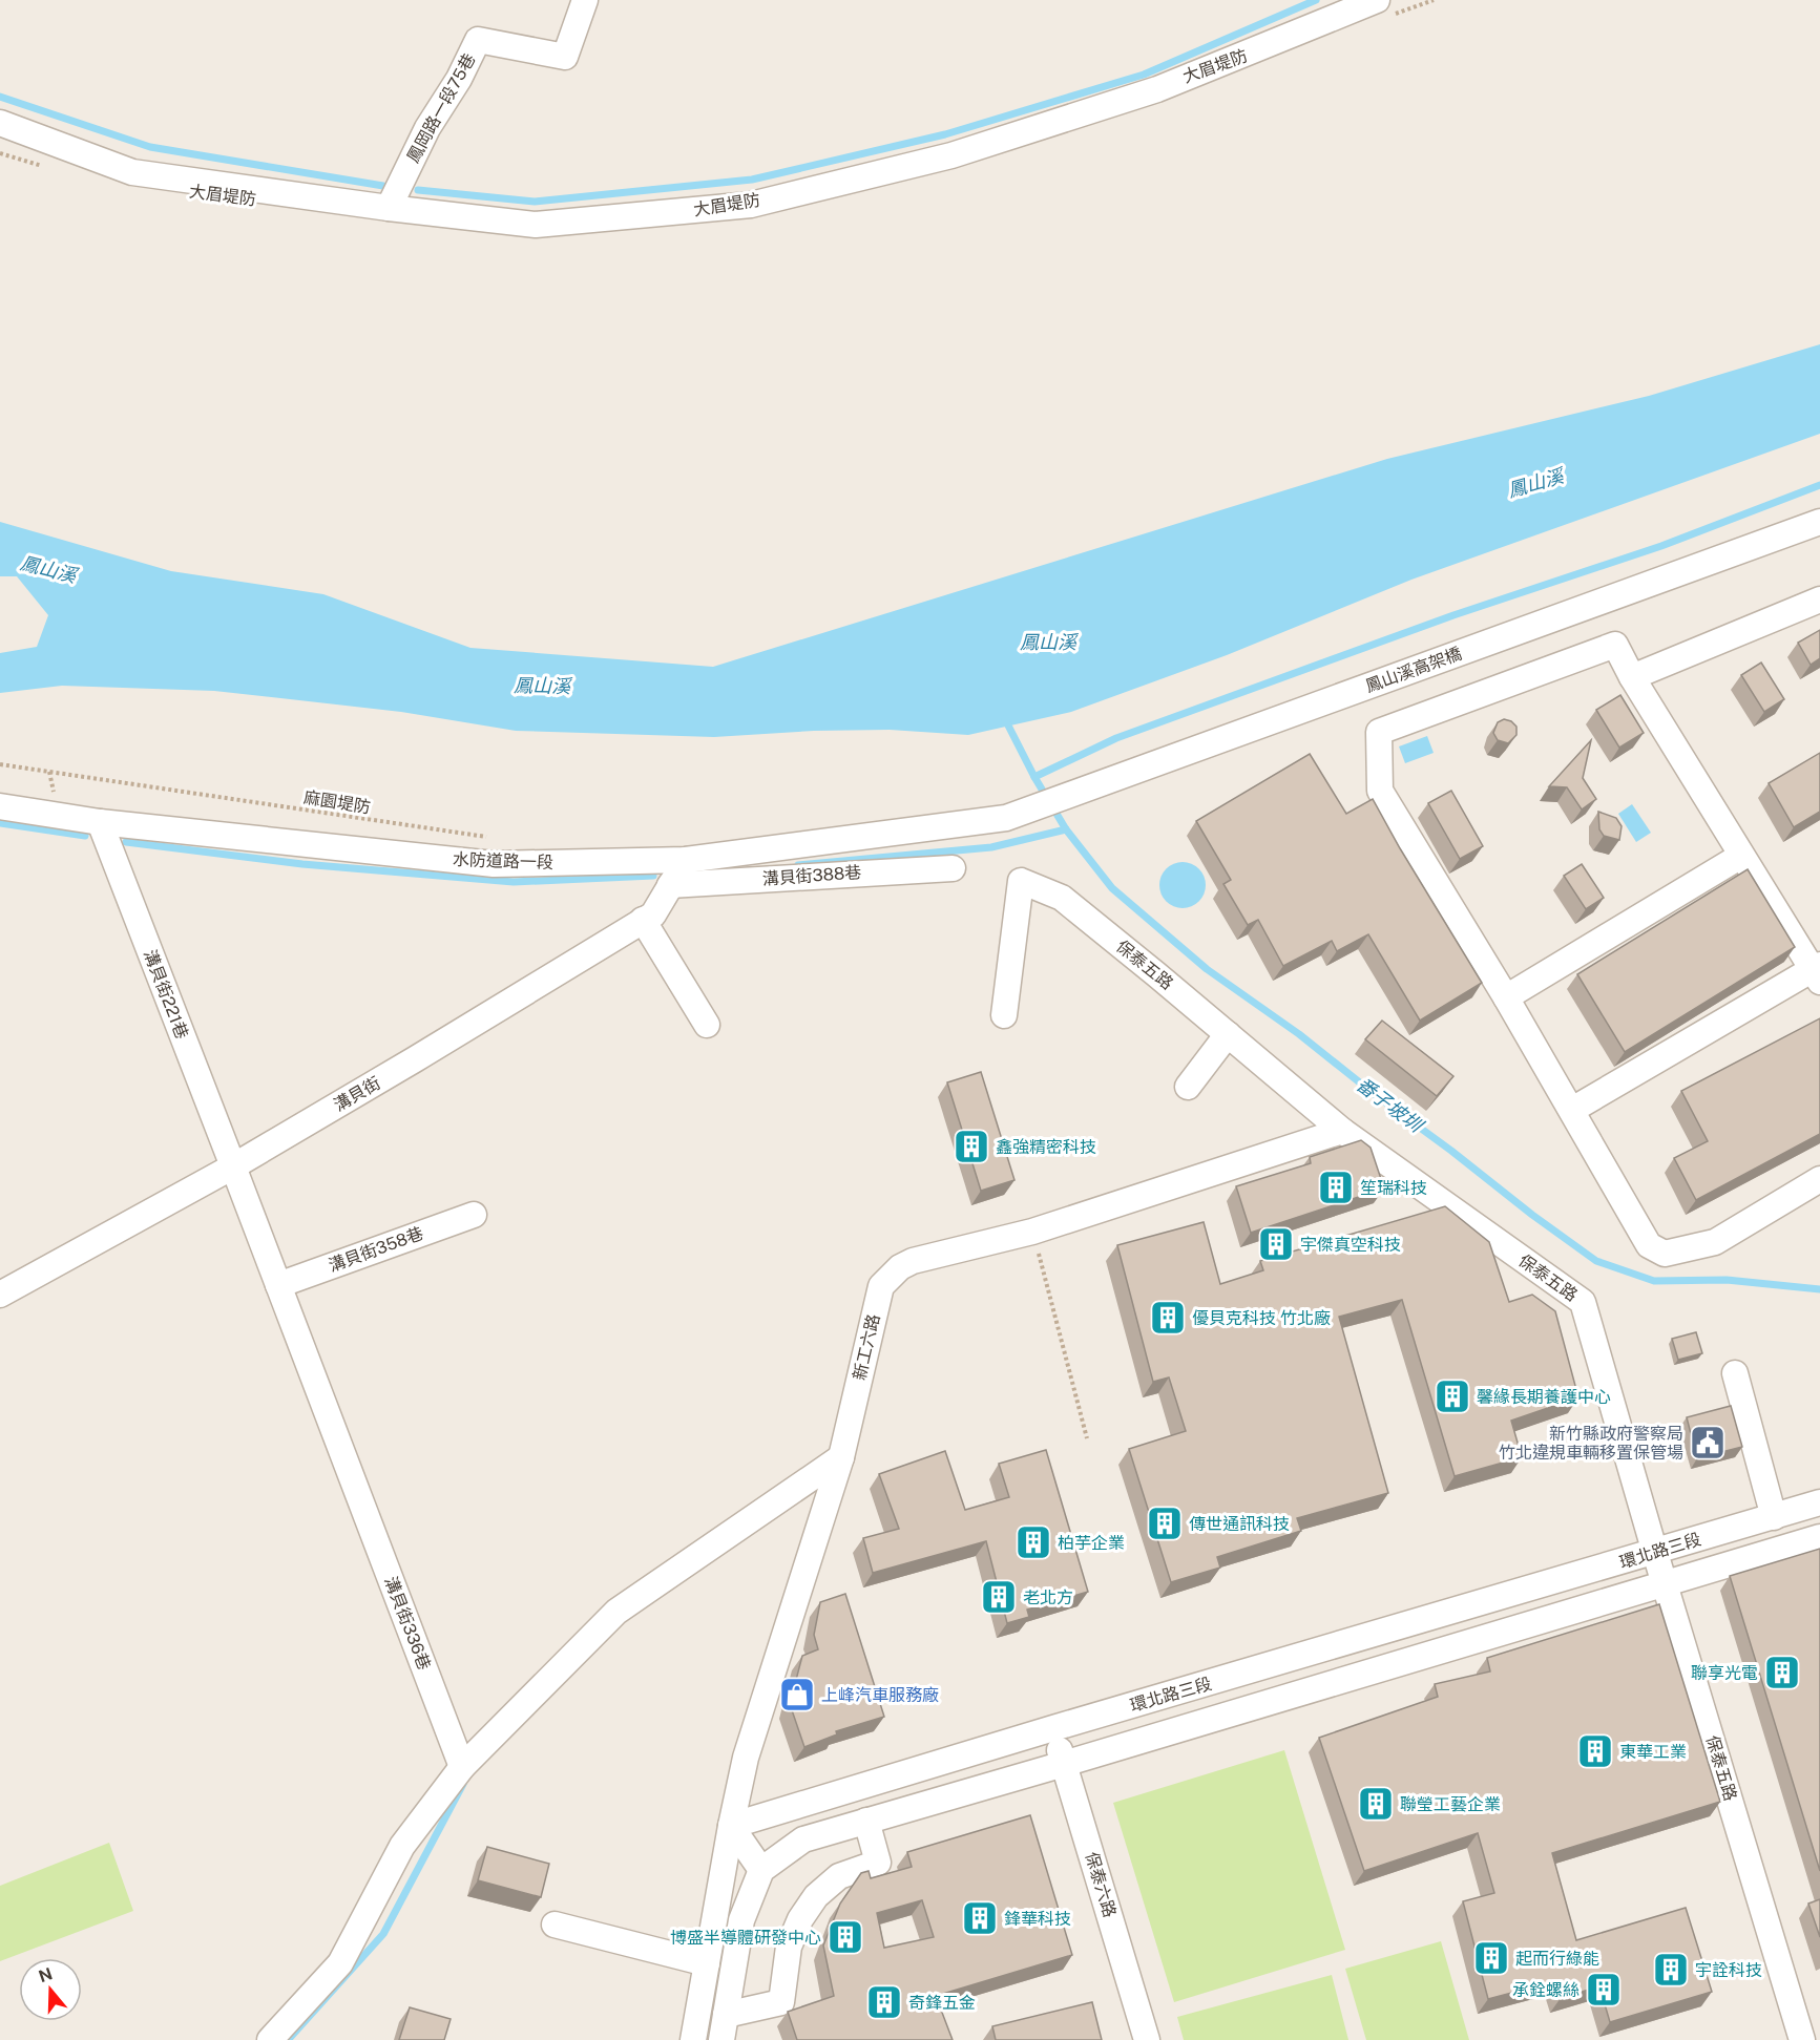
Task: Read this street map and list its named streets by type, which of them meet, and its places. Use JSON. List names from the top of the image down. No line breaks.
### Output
{"streets":{"street":["鳳岡路一段75巷","鳳山溪高架橋","水防道路一段","溝貝街388巷","保泰五路","溝貝街221巷","溝貝街","溝貝街358巷","新工六路","環北路三段","溝貝街336巷","保泰六路"],"path":["麻園堤防"]},"crossings":[["鳳山溪高架橋","水防道路一段"],["水防道路一段","溝貝街221巷"],["水防道路一段","溝貝街"],["溝貝街388巷","溝貝街"],["保泰五路","新工六路"],["保泰五路","環北路三段"],["溝貝街221巷","溝貝街"],["溝貝街221巷","溝貝街336巷"],["溝貝街","溝貝街336巷"],["溝貝街358巷","溝貝街336巷"],["新工六路","環北路三段"],["環北路三段","保泰六路"]],"water":["鳳山溪","番子坡圳"],"places":{"building":["鑫強精密科技","笙瑞科技","宇傑真空科技","優貝克科技 竹北廠","馨緣長期養護中心","傳世通訊科技","柏芋企業","老北方","聯享光電","東華工業","聯瑩工藝企業","鋒華科技","博盛半導體研發中心","起而行綠能","宇詮科技","承銓螺絲","奇鋒五金"],"public building":["新竹縣政府警察局 竹北違規車輛移置保管場"],"shop":["上峰汽車服務廠"]},"north":"top"}
